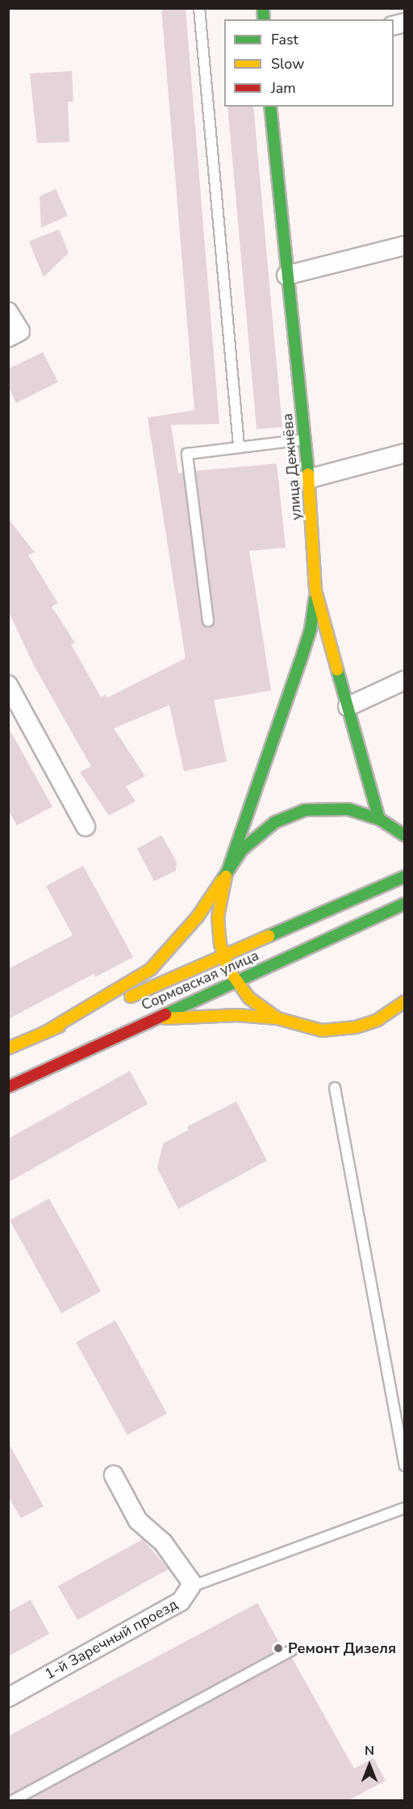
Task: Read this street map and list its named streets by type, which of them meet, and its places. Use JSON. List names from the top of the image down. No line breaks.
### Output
{"streets":{"street":["улица Дежнёва","Сормовская улица","1-й Заречный проезд"]},"places":["Ремонт Дизеля"],"legend":["Fast","Slow","Jam"],"north":"top"}
